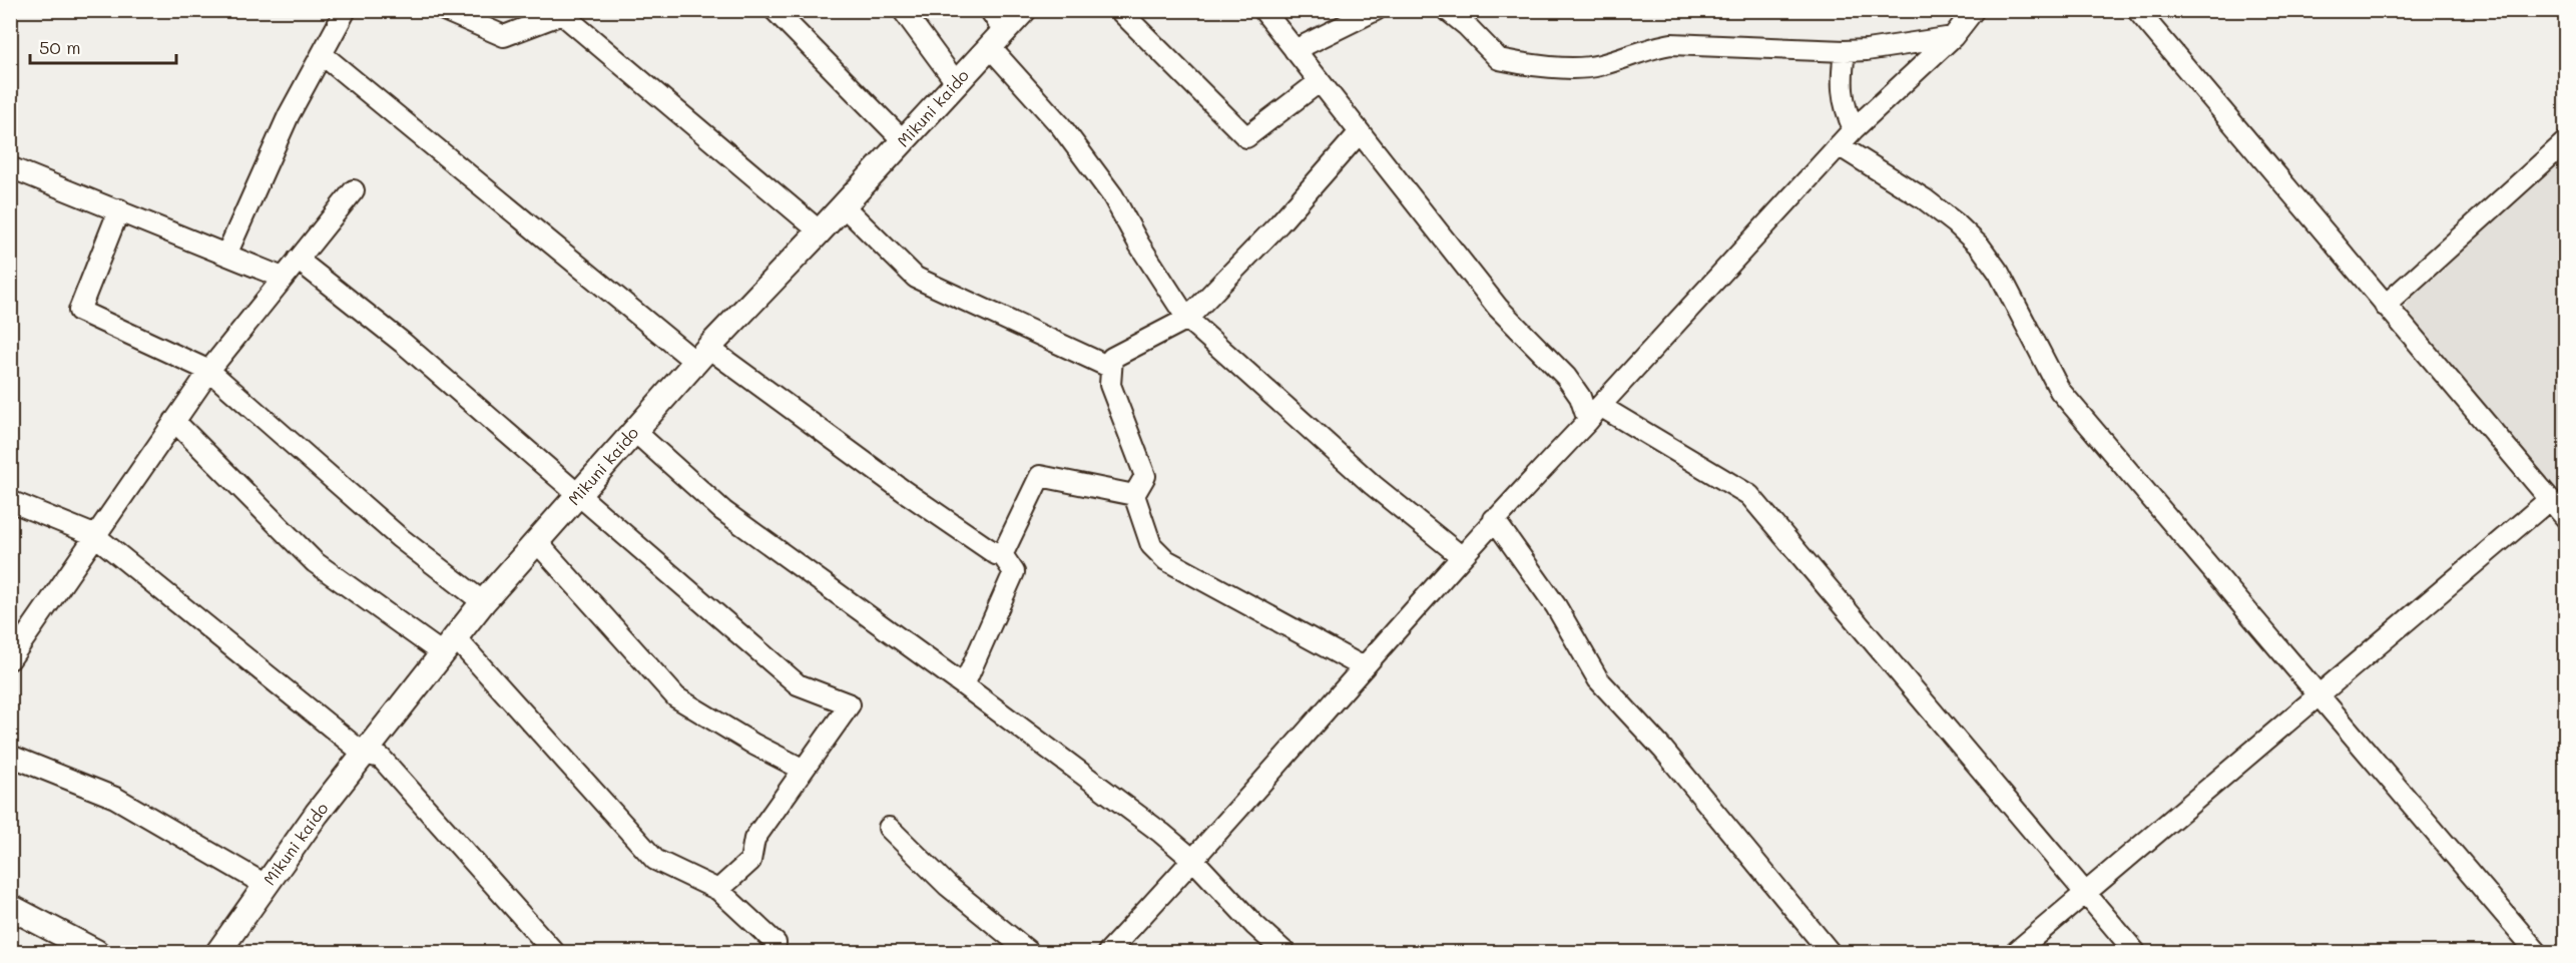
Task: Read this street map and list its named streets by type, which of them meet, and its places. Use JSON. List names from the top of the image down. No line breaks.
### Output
{"streets":{"main road":["Mikuni kaido"]},"scale_bar":"50 m"}
